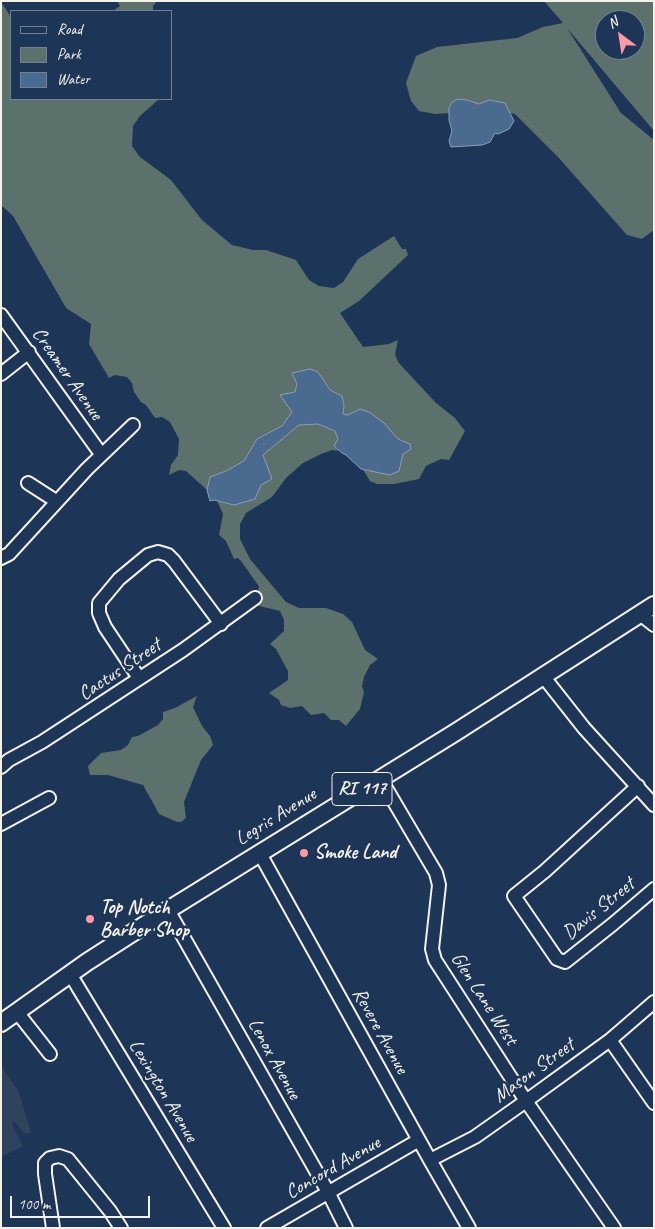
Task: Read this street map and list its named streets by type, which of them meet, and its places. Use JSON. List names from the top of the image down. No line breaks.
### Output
{"streets":{"main road":["RI 117","Legris Avenue"],"street":["Creamer Avenue","Cactus Street","Davis Street","Glen Lane West","Revere Avenue","Lenox Avenue","Mason Street","Lexington Avenue","Concord Avenue"]},"crossings":[["Legris Avenue","Glen Lane West"],["Legris Avenue","Revere Avenue"],["Legris Avenue","Lenox Avenue"],["Legris Avenue","Lexington Avenue"],["Glen Lane West","Mason Street"],["Revere Avenue","Mason Street"],["Revere Avenue","Concord Avenue"],["Lenox Avenue","Concord Avenue"]],"places":["Smoke Land","Top Notch Barber Shop"],"legend":["Road","Park","Water"],"scale_bar":"100 m","north":"top left"}
